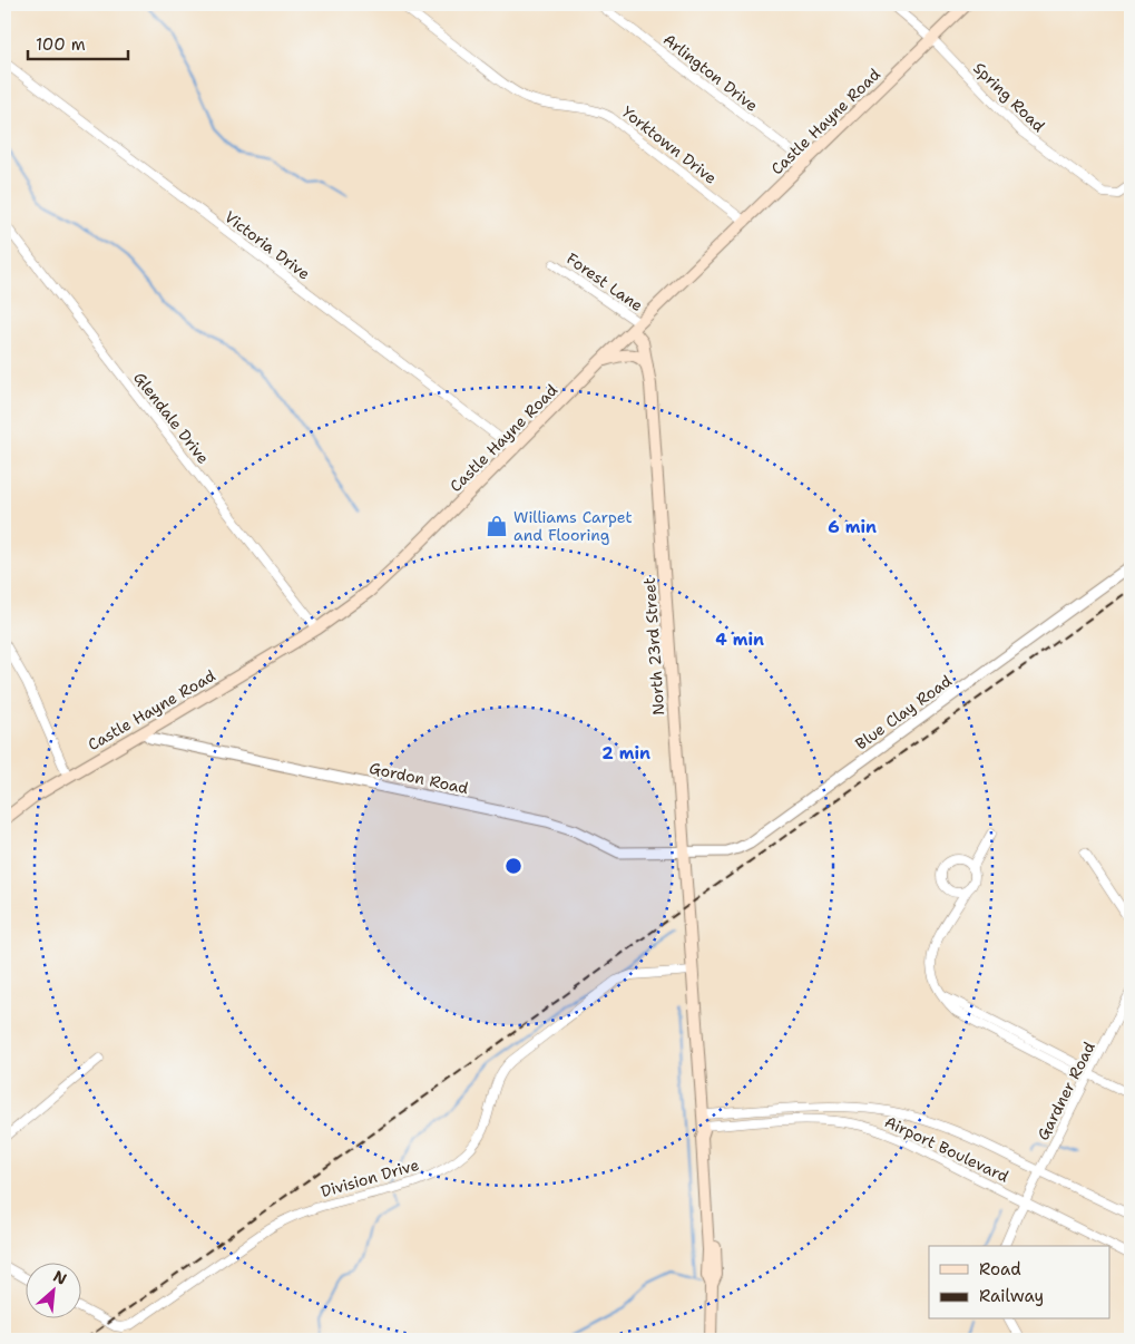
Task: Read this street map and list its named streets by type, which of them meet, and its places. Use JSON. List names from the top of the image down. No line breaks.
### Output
{"streets":{"main road":["Castle Hayne Road","North 23rd Street"],"street":["Arlington Drive","Spring Road","Yorktown Drive","Victoria Drive","Forest Lane","Glendale Drive","Blue Clay Road","Gordon Road","Gardner Road","Airport Boulevard","Division Drive"]},"crossings":[["Arlington Drive","Castle Hayne Road"],["Spring Road","Castle Hayne Road"],["Castle Hayne Road","Yorktown Drive"],["Castle Hayne Road","Victoria Drive"],["Castle Hayne Road","Forest Lane"],["Castle Hayne Road","Glendale Drive"],["Castle Hayne Road","North 23rd Street"],["Castle Hayne Road","Gordon Road"],["Forest Lane","North 23rd Street"],["North 23rd Street","Blue Clay Road"],["North 23rd Street","Gordon Road"],["North 23rd Street","Airport Boulevard"],["North 23rd Street","Division Drive"],["Blue Clay Road","Gordon Road"],["Gardner Road","Airport Boulevard"]],"places":{"shop":["Williams Carpet and Flooring"]},"legend":["Road","Railway"],"scale_bar":"100 m","north":"top right","rings":["6 min","4 min","2 min"]}
